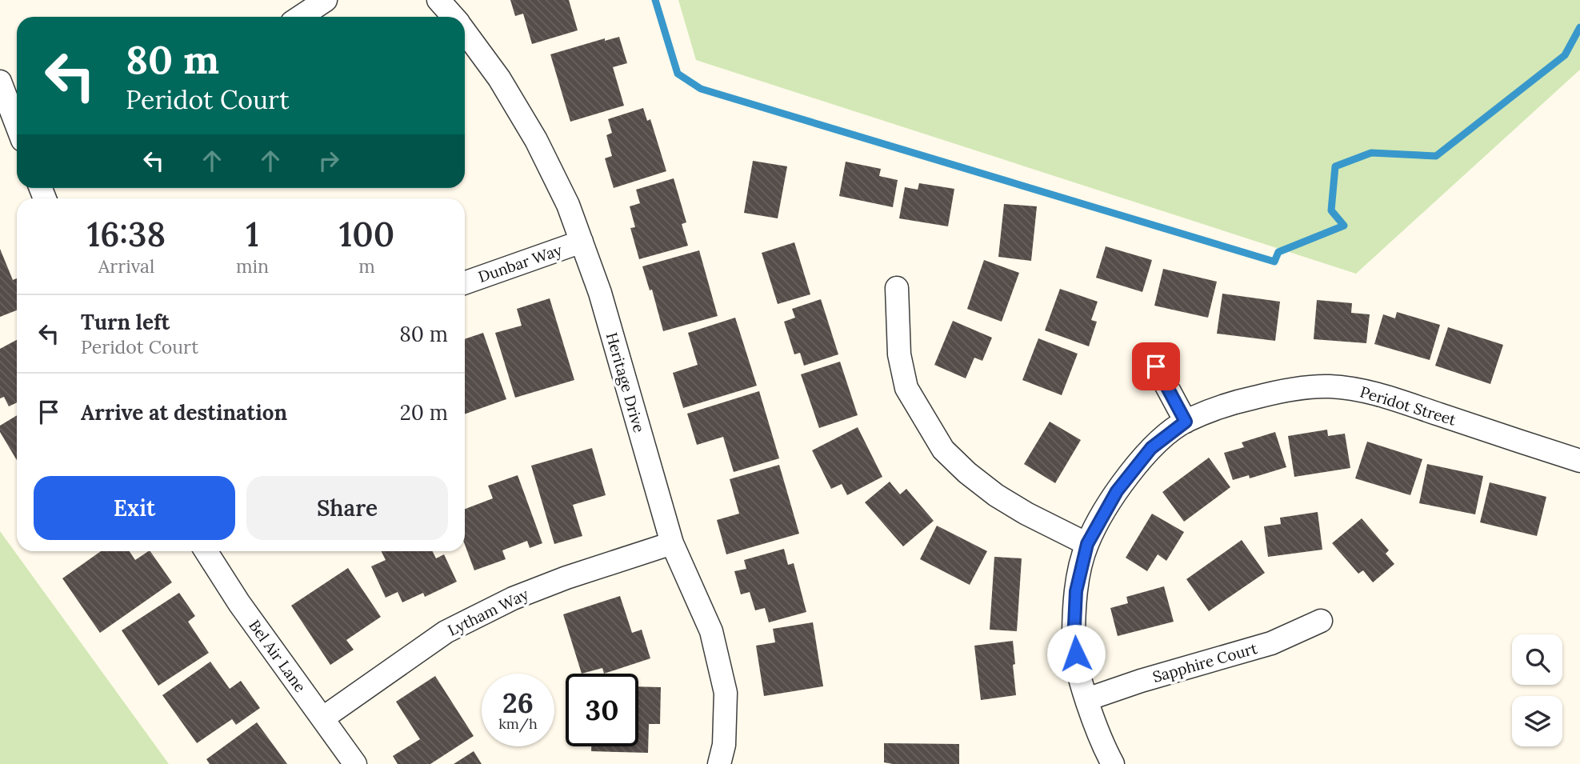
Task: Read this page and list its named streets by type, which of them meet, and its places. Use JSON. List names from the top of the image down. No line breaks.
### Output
{"streets":{"street":["Dunbar Way","Heritage Drive","Peridot Street","Lytham Way","Bel Air Lane","Sapphire Court"]},"crossings":[["Dunbar Way","Heritage Drive"],["Heritage Drive","Lytham Way"],["Peridot Street","Sapphire Court"],["Lytham Way","Bel Air Lane"]],"page":{"turn":["80 m","Peridot Court"],"eta":["16:38","Arrival","1","min","100","m"],"list":[{"name":"Turn left","note":"Peridot Court","value":"80 m"},{"name":"Arrive at destination","value":"20 m"}],"buttons":["Exit","Share"],"speed":"26 km/h","limit":"30"}}
